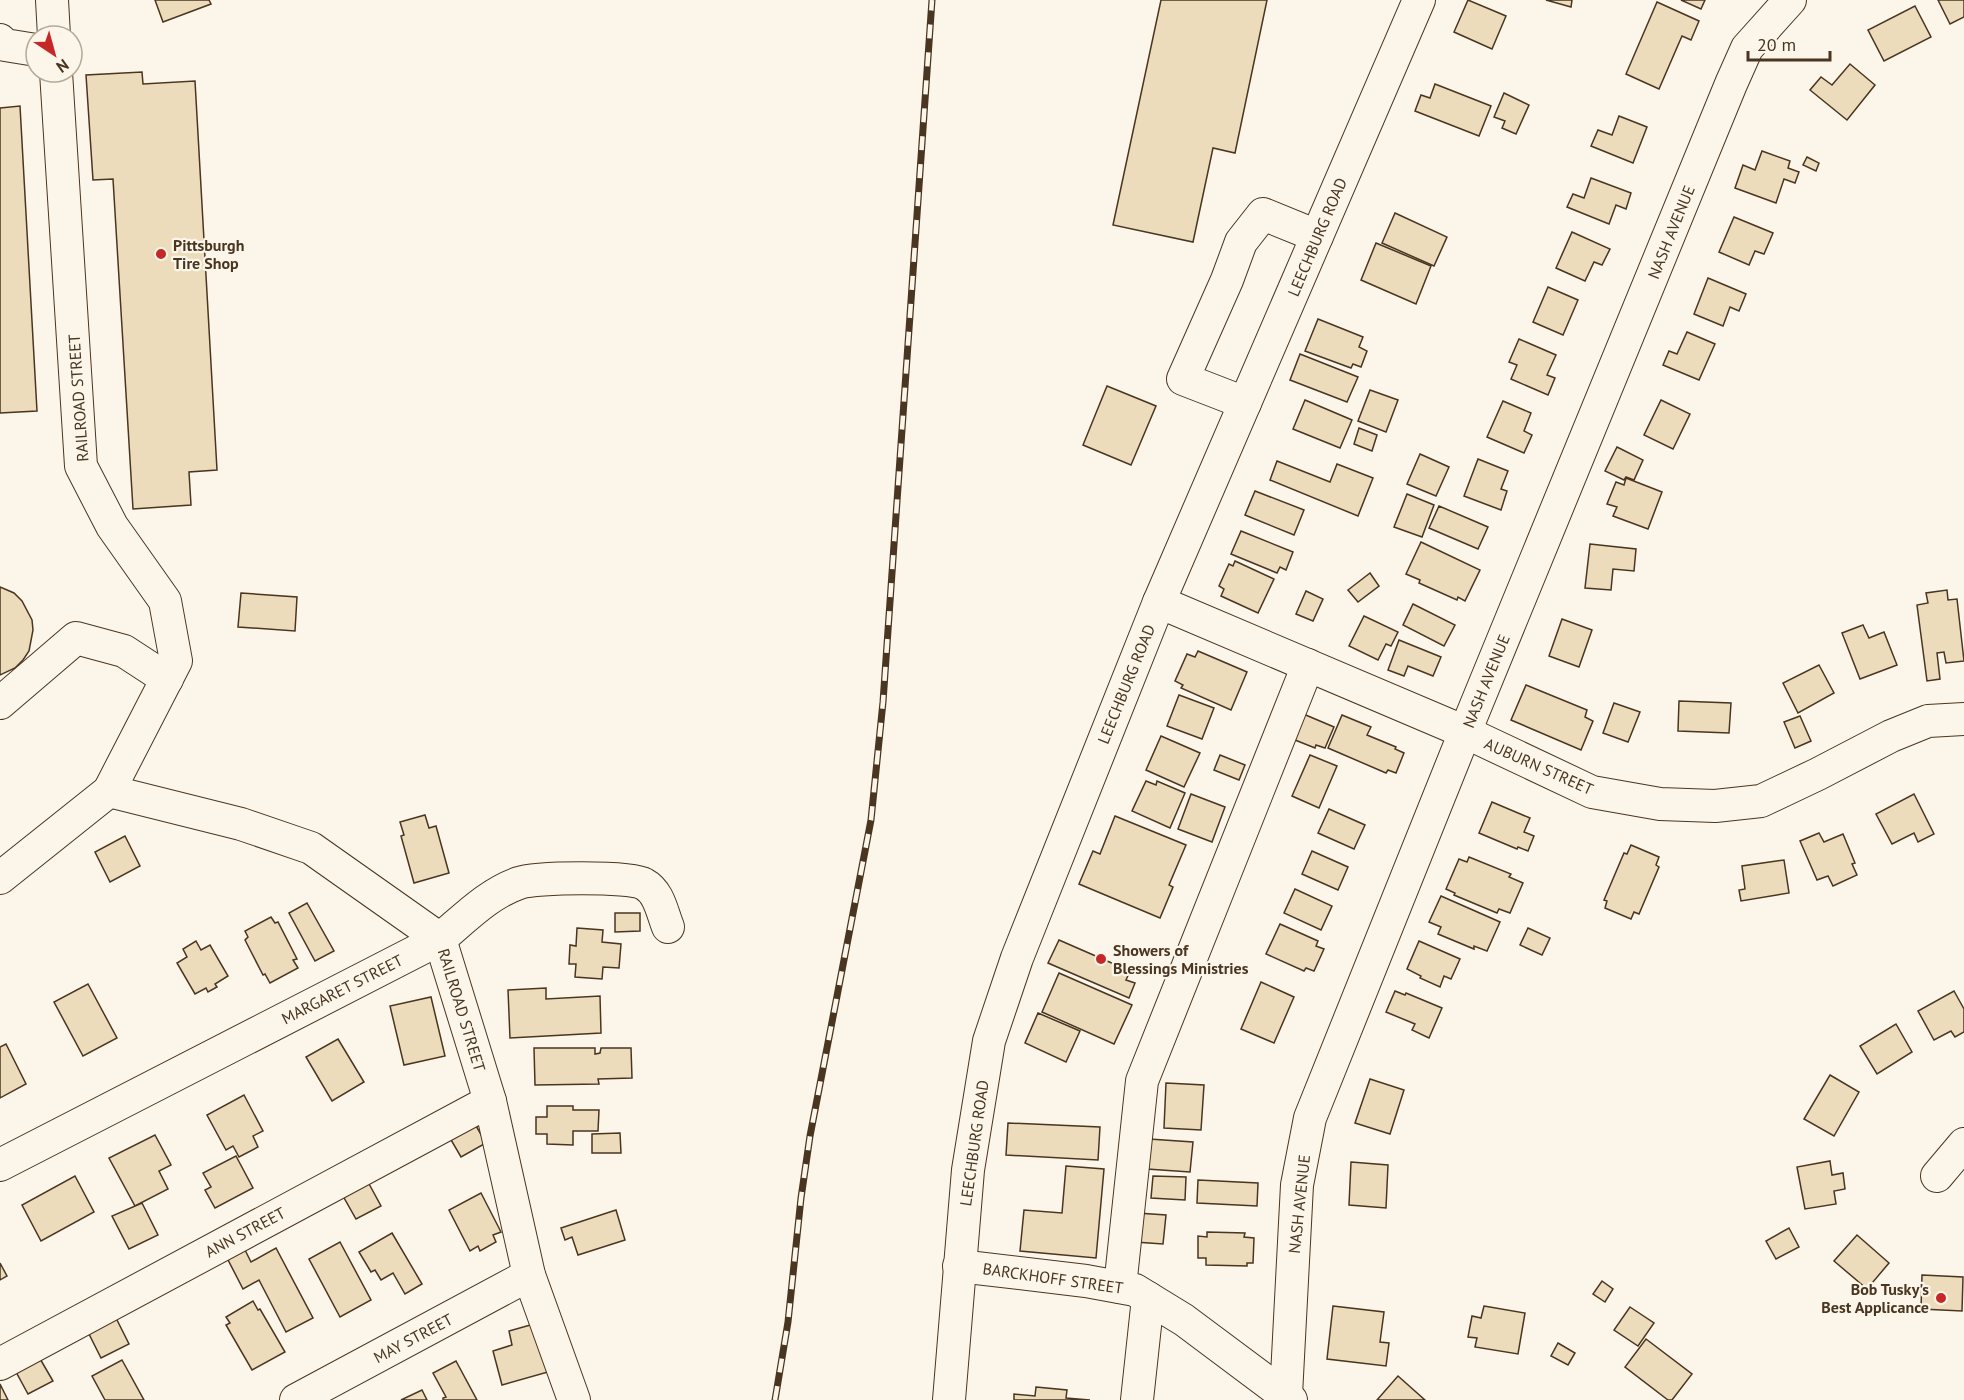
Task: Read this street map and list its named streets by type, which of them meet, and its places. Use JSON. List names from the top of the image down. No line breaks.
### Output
{"streets":{"street":["NASH AVENUE","LEECHBURG ROAD","RAILROAD STREET","AUBURN STREET","MARGARET STREET","ANN STREET","BARCKHOFF STREET","MAY STREET"]},"crossings":[["NASH AVENUE","AUBURN STREET"],["NASH AVENUE","BARCKHOFF STREET"],["LEECHBURG ROAD","AUBURN STREET"],["LEECHBURG ROAD","BARCKHOFF STREET"],["RAILROAD STREET","MARGARET STREET"],["RAILROAD STREET","ANN STREET"],["RAILROAD STREET","MAY STREET"]],"places":["Pittsburgh Tire Shop","Showers of Blessings Ministries","Bob Tusky's Best Applicance"],"scale_bar":"20 m","north":"bottom right"}
